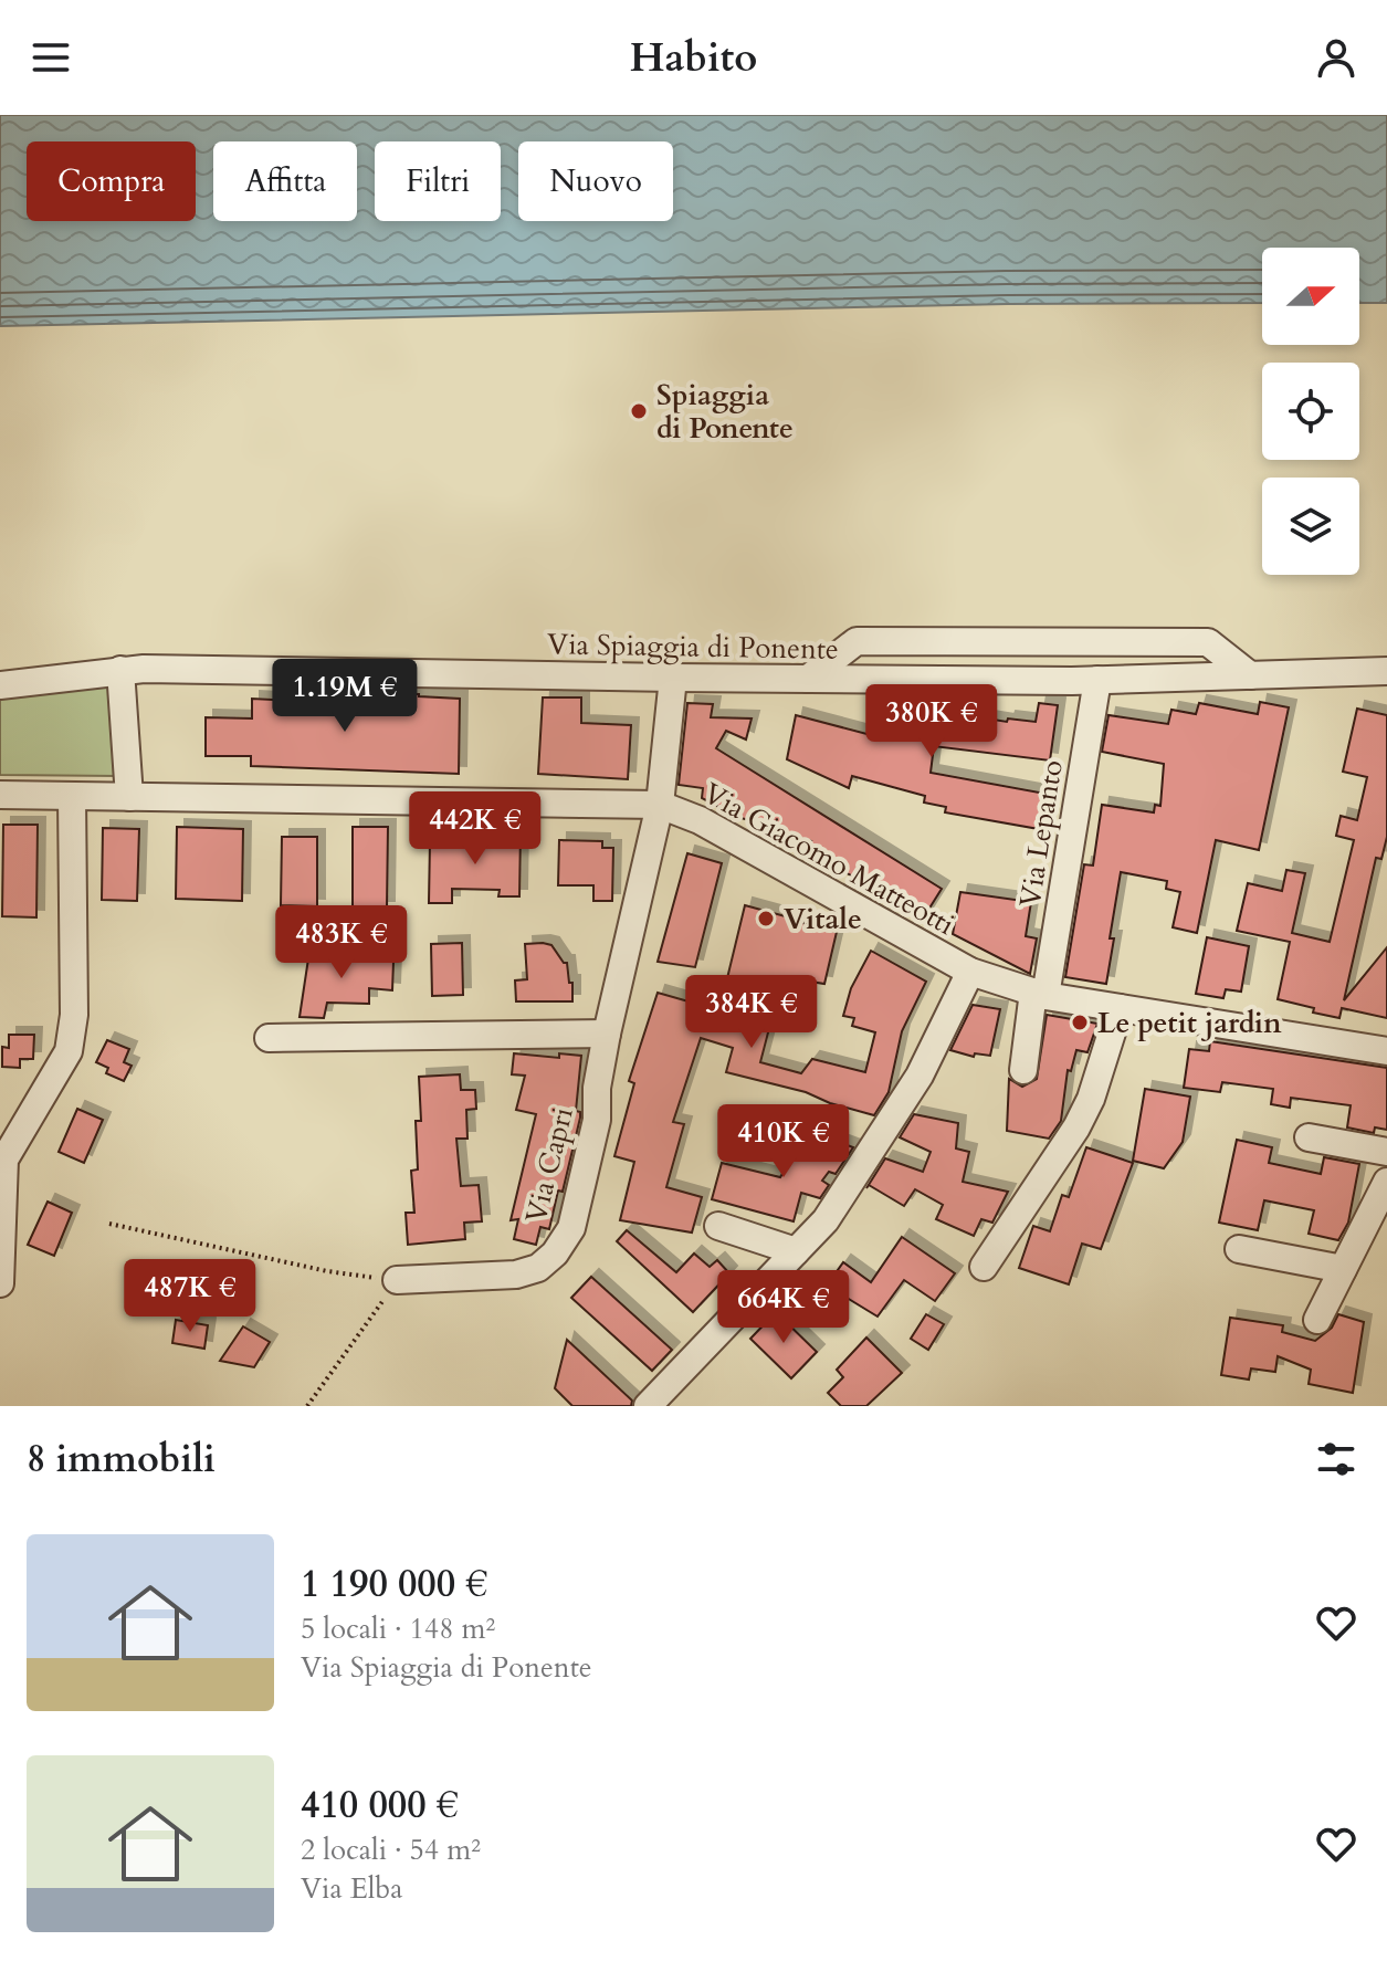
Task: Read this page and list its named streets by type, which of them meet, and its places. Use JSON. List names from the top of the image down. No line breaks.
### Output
{"streets":{"street":["Via Spiaggia di Ponente","Via Lepanto","Via Giacomo Matteotti","Via Capri"]},"crossings":[["Via Spiaggia di Ponente","Via Lepanto"],["Via Spiaggia di Ponente","Via Capri"],["Via Lepanto","Via Giacomo Matteotti"],["Via Giacomo Matteotti","Via Capri"]],"places":["Spiaggia di Ponente","Vitale","Le petit jardin"],"north":"right","page":{"header":"Habito","chip":["Compra","Affitta","Filtri","Nuovo"],"price":["1.19M €","380K €","442K €","483K €","384K €","410K €","487K €","664K €"],"heading":"8 immobili","list":[{"name":"1 190 000 €","note":"5 locali · 148 m² · Via Spiaggia di Ponente"},{"name":"410 000 €","note":"2 locali · 54 m² · Via Elba"}]}}
